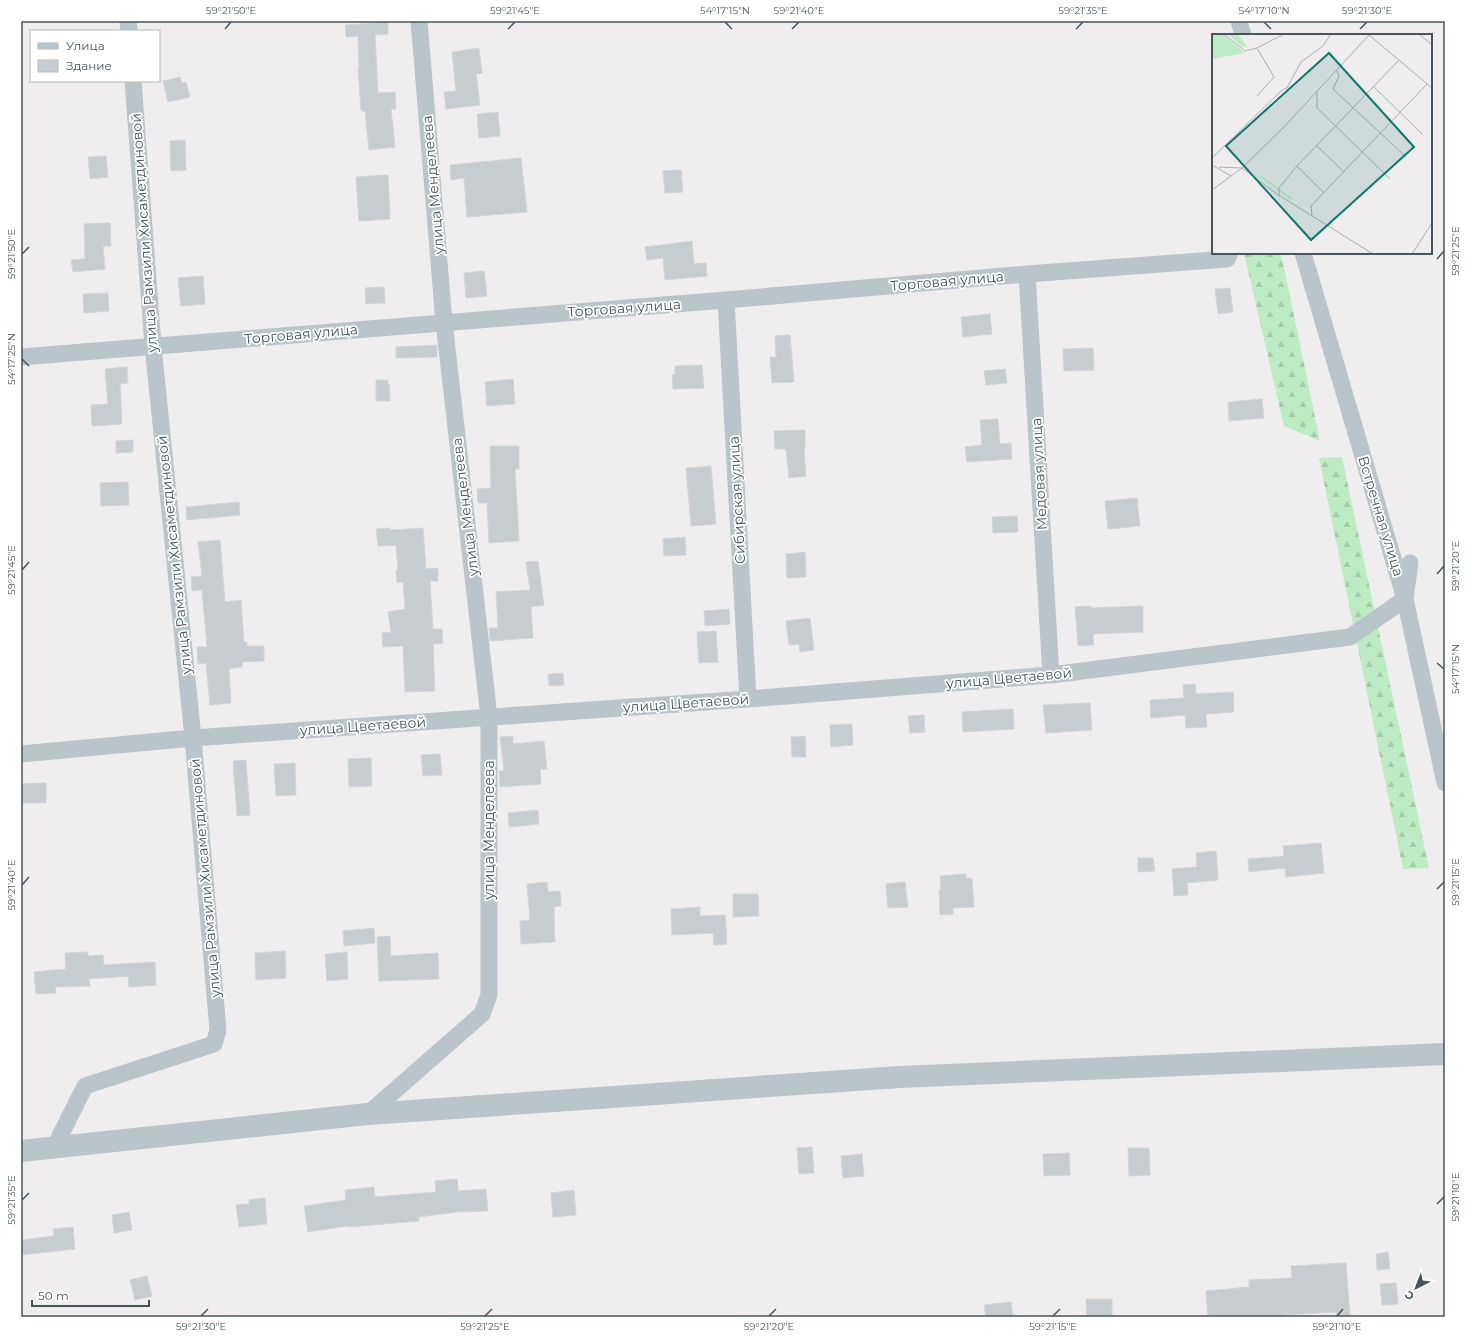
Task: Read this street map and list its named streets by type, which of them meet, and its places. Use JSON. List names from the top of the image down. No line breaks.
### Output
{"streets":{"street":["улица Менделеева","улица Рамзили Хисаметдиновой","Торговая улица","Медовая улица","Сибирская улица","Встречная улица","улица Цветаевой"]},"crossings":[["улица Менделеева","Торговая улица"],["улица Менделеева","улица Цветаевой"],["улица Рамзили Хисаметдиновой","Торговая улица"],["улица Рамзили Хисаметдиновой","улица Цветаевой"],["Торговая улица","Медовая улица"],["Торговая улица","Сибирская улица"],["Медовая улица","улица Цветаевой"],["Сибирская улица","улица Цветаевой"],["Встречная улица","улица Цветаевой"]],"legend":["Улица","Здание"],"scale_bar":"50 m","north":"bottom left","coordinates":["59°21'50\"E","59°21'45\"E","54°17'15\"N","59°21'40\"E","59°21'35\"E","54°17'10\"N","59°21'30\"E","59°21'25\"E","54°17'25\"N","59°21'20\"E","59°21'15\"E","59°21'10\"E"]}
